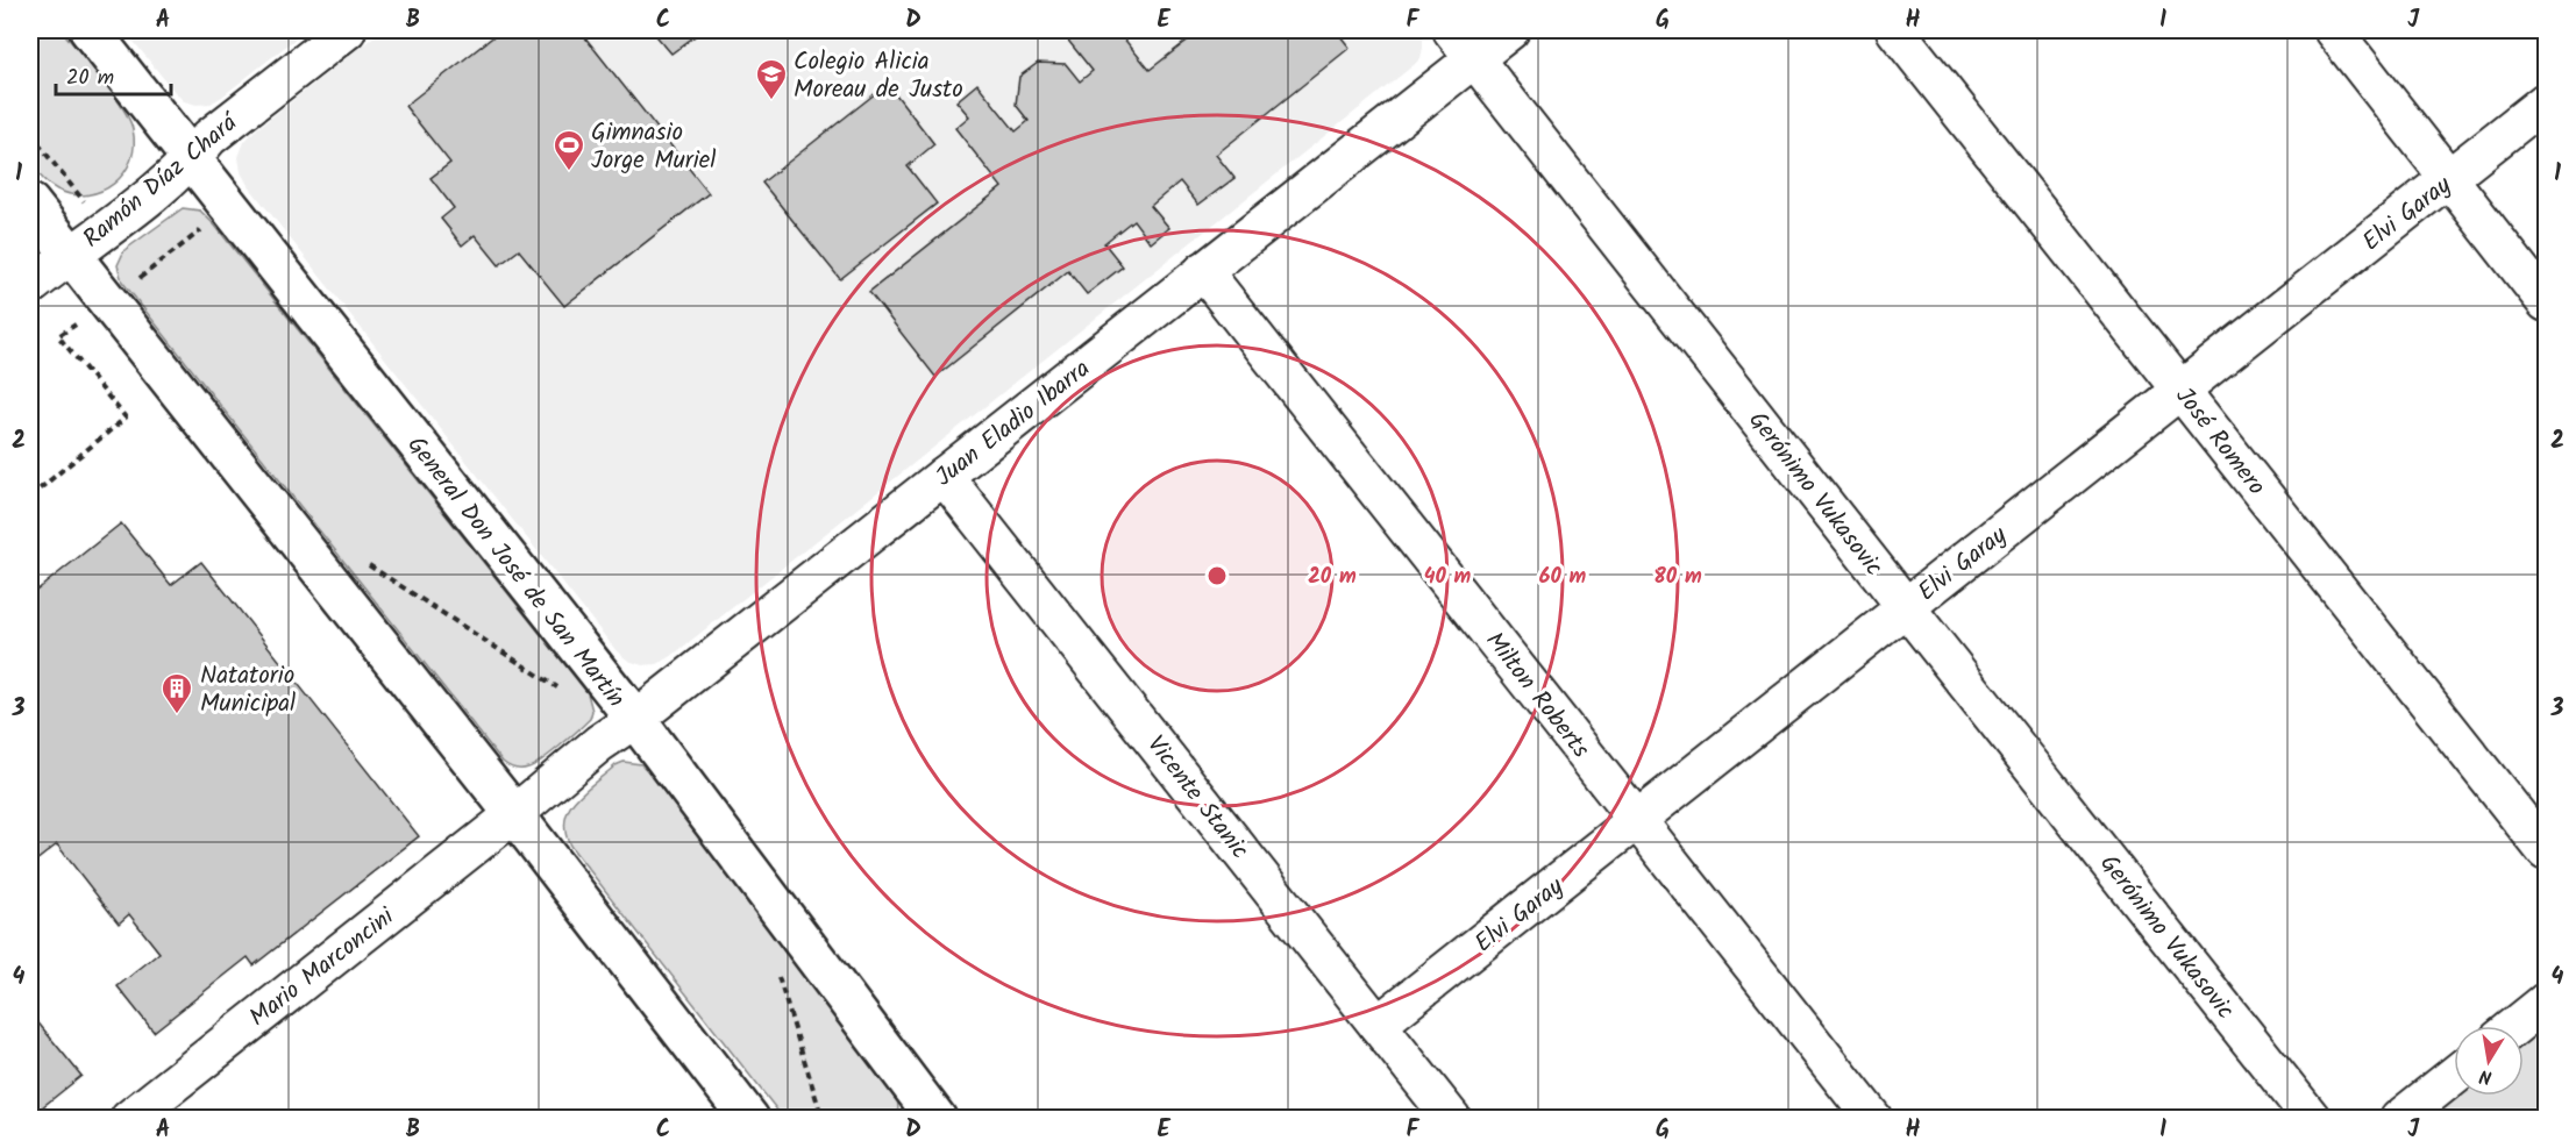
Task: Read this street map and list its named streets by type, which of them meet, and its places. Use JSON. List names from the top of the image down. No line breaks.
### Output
{"streets":{"street":["Ramón Díaz Chará","Elvi Garay","Juan Eladio Ibarra","José Romero","Gerónimo Vukasovic","General Don José de San Martín","Milton Roberts","Vicente Stanic","Mario Marconcini"]},"crossings":[["Ramón Díaz Chará","General Don José de San Martín"],["Elvi Garay","José Romero"],["Elvi Garay","Gerónimo Vukasovic"],["Elvi Garay","Milton Roberts"],["Elvi Garay","Vicente Stanic"],["Juan Eladio Ibarra","Gerónimo Vukasovic"],["Juan Eladio Ibarra","General Don José de San Martín"],["Juan Eladio Ibarra","Milton Roberts"],["Juan Eladio Ibarra","Vicente Stanic"],["Juan Eladio Ibarra","Mario Marconcini"]],"places":{"school or university":["Colegio Alicia Moreau de Justo"],"sports":["Gimnasio Jorge Muriel"],"building":["Natatorio Municipal"]},"scale_bar":"20 m","north":"bottom","grid":{"columns":["A","B","C","D","E","F","G","H","I","J"],"rows":["1","2","3","4"]},"rings":["20 m","40 m","60 m","80 m"]}
